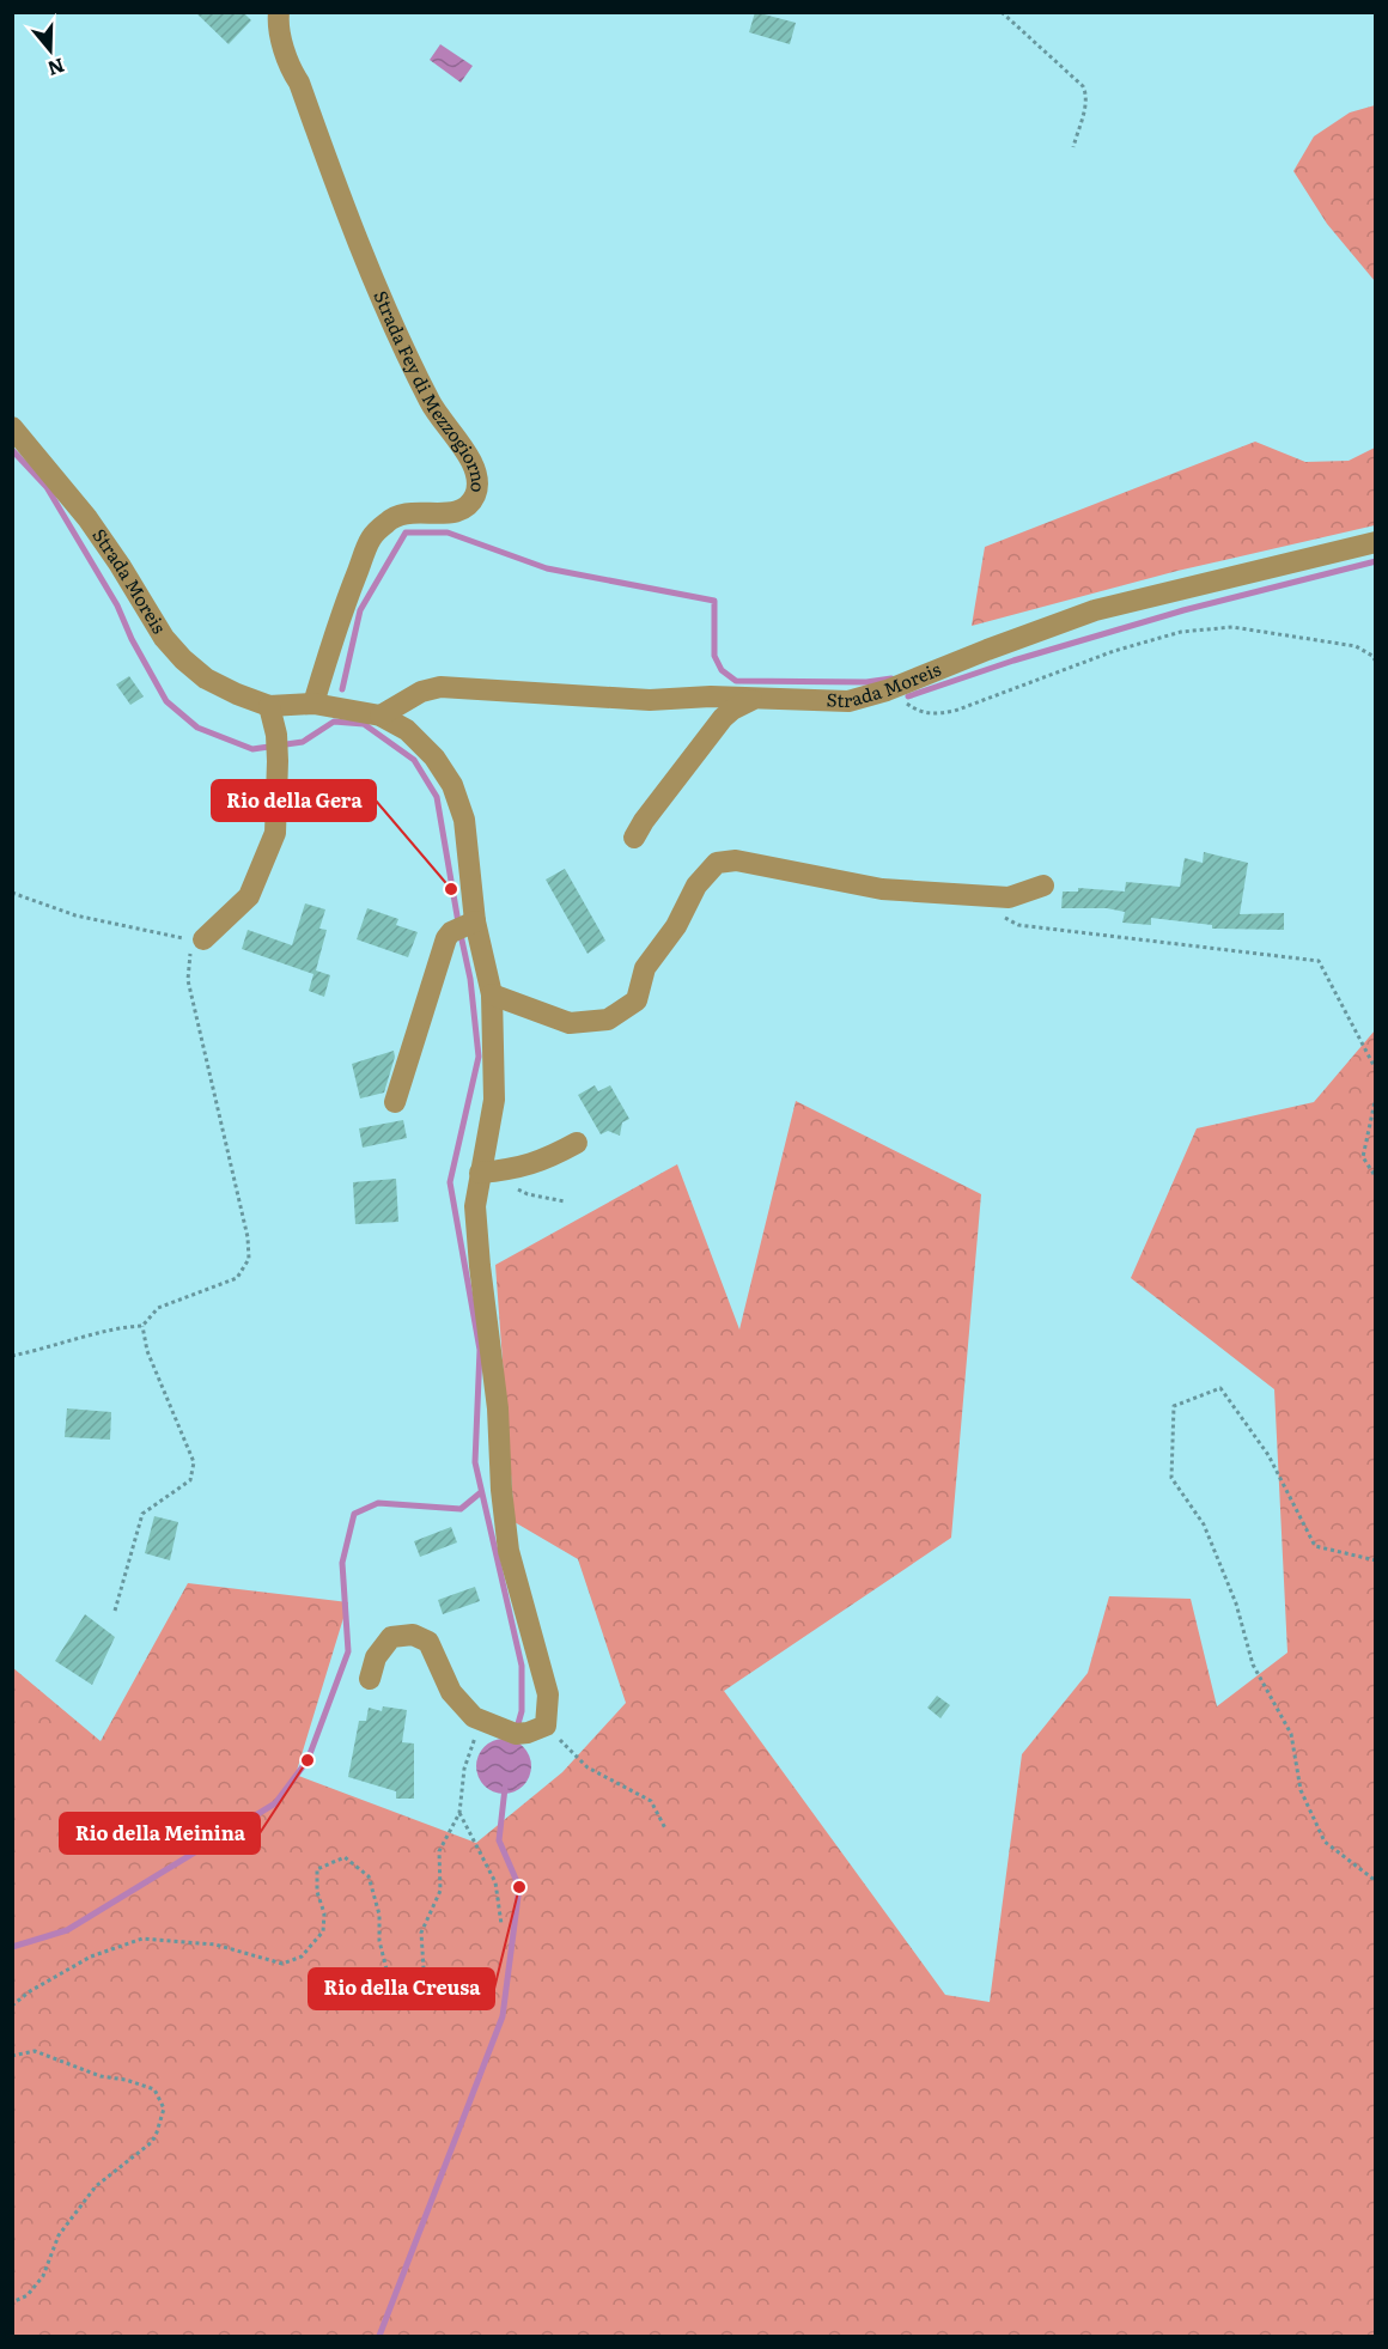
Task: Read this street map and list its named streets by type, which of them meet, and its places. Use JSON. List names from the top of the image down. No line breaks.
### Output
{"streets":{"street":["Strada Fey di Mezzogiorno","Strada Moreis"]},"places":["Rio della Gera","Rio della Meinina","Rio della Creusa"],"north":"bottom"}
